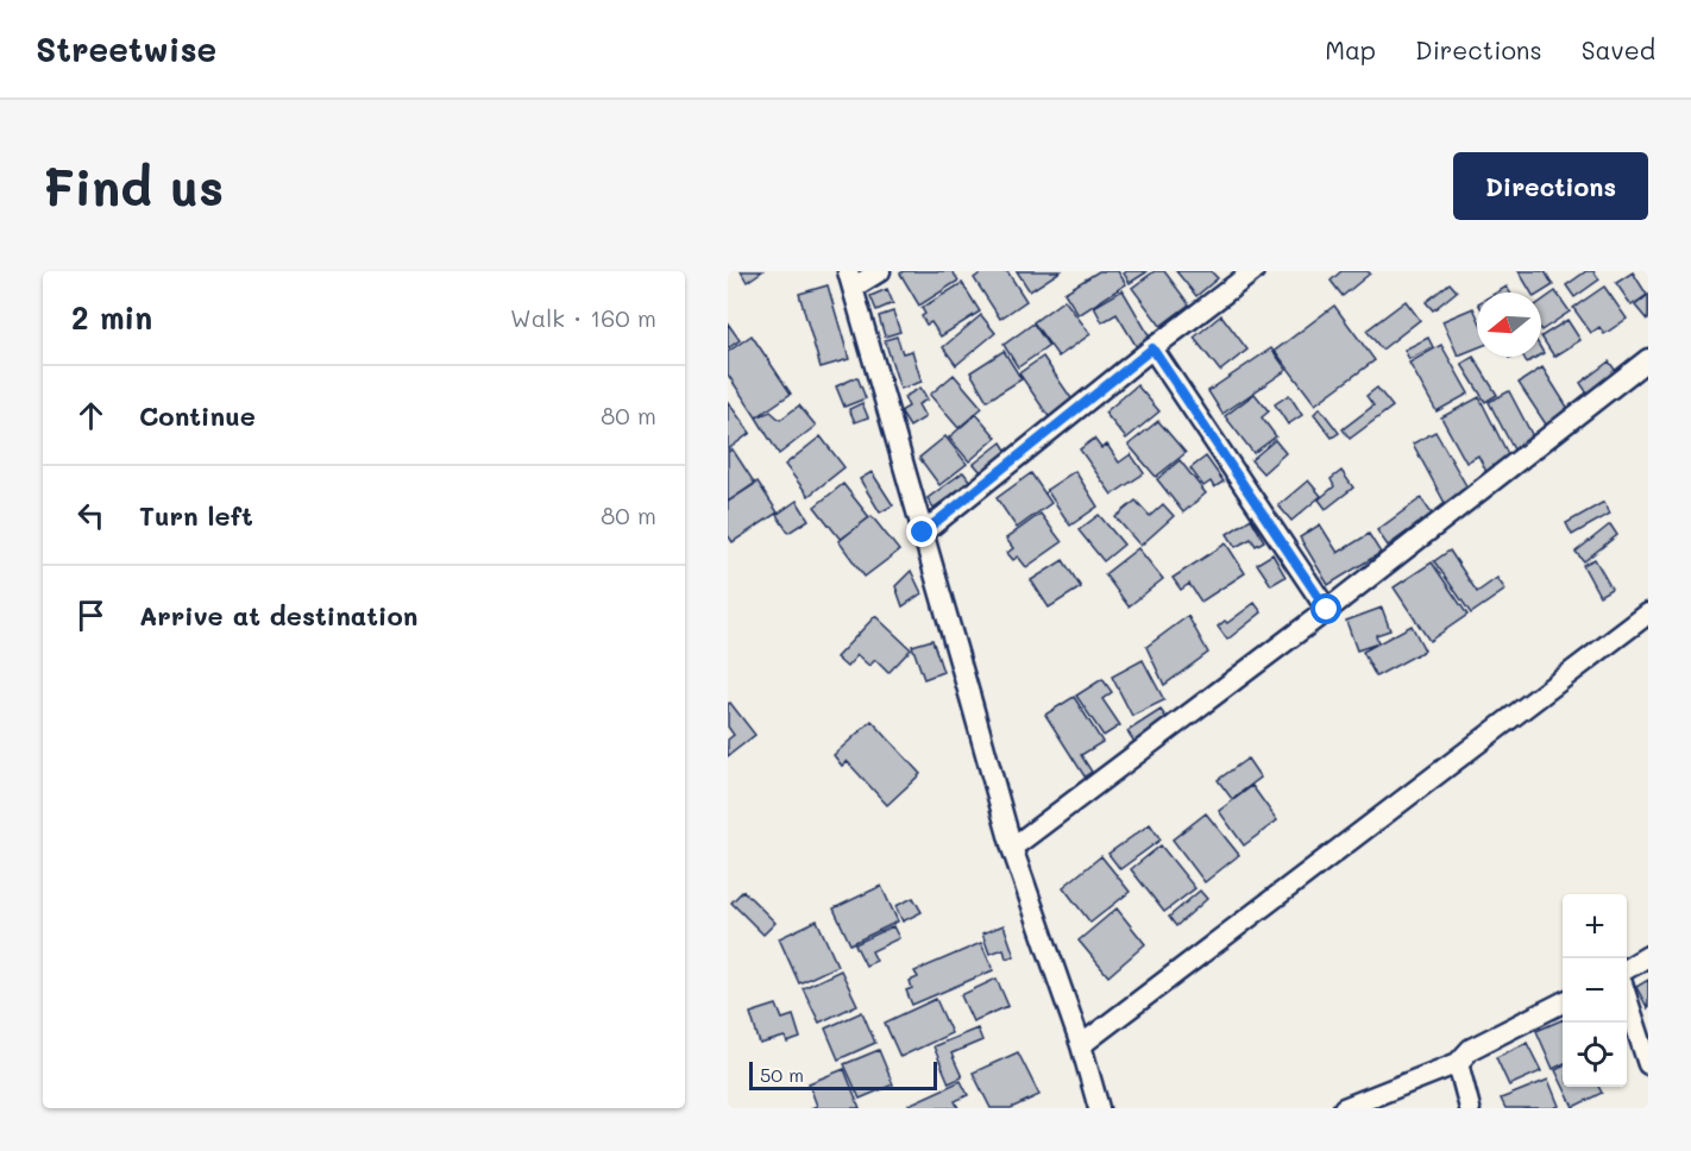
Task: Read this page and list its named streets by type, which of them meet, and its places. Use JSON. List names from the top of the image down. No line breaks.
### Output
{"scale_bar":"50 m","north":"left","page":{"header":"Streetwise","nav":["Map","Directions","Saved"],"buttons":"Directions","title":"Find us","heading":["2 min","Walk · 160 m"],"list":[["Continue","80 m"],["Turn left","80 m"],"Arrive at destination"],"map_buttons":["+","−"],"scale":"50 m"}}
